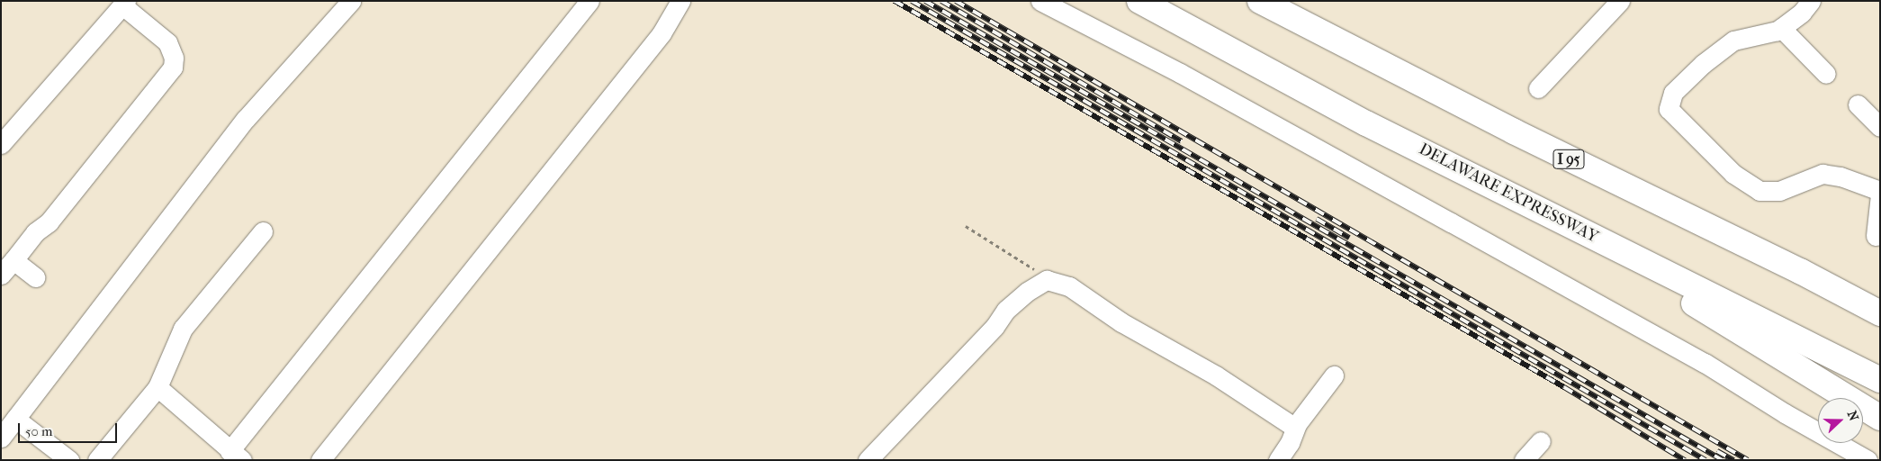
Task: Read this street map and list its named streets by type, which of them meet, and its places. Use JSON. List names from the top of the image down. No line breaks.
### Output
{"streets":{"highway":["I 95","DELAWARE EXPRESSWAY"]},"scale_bar":"50 m","north":"right"}
